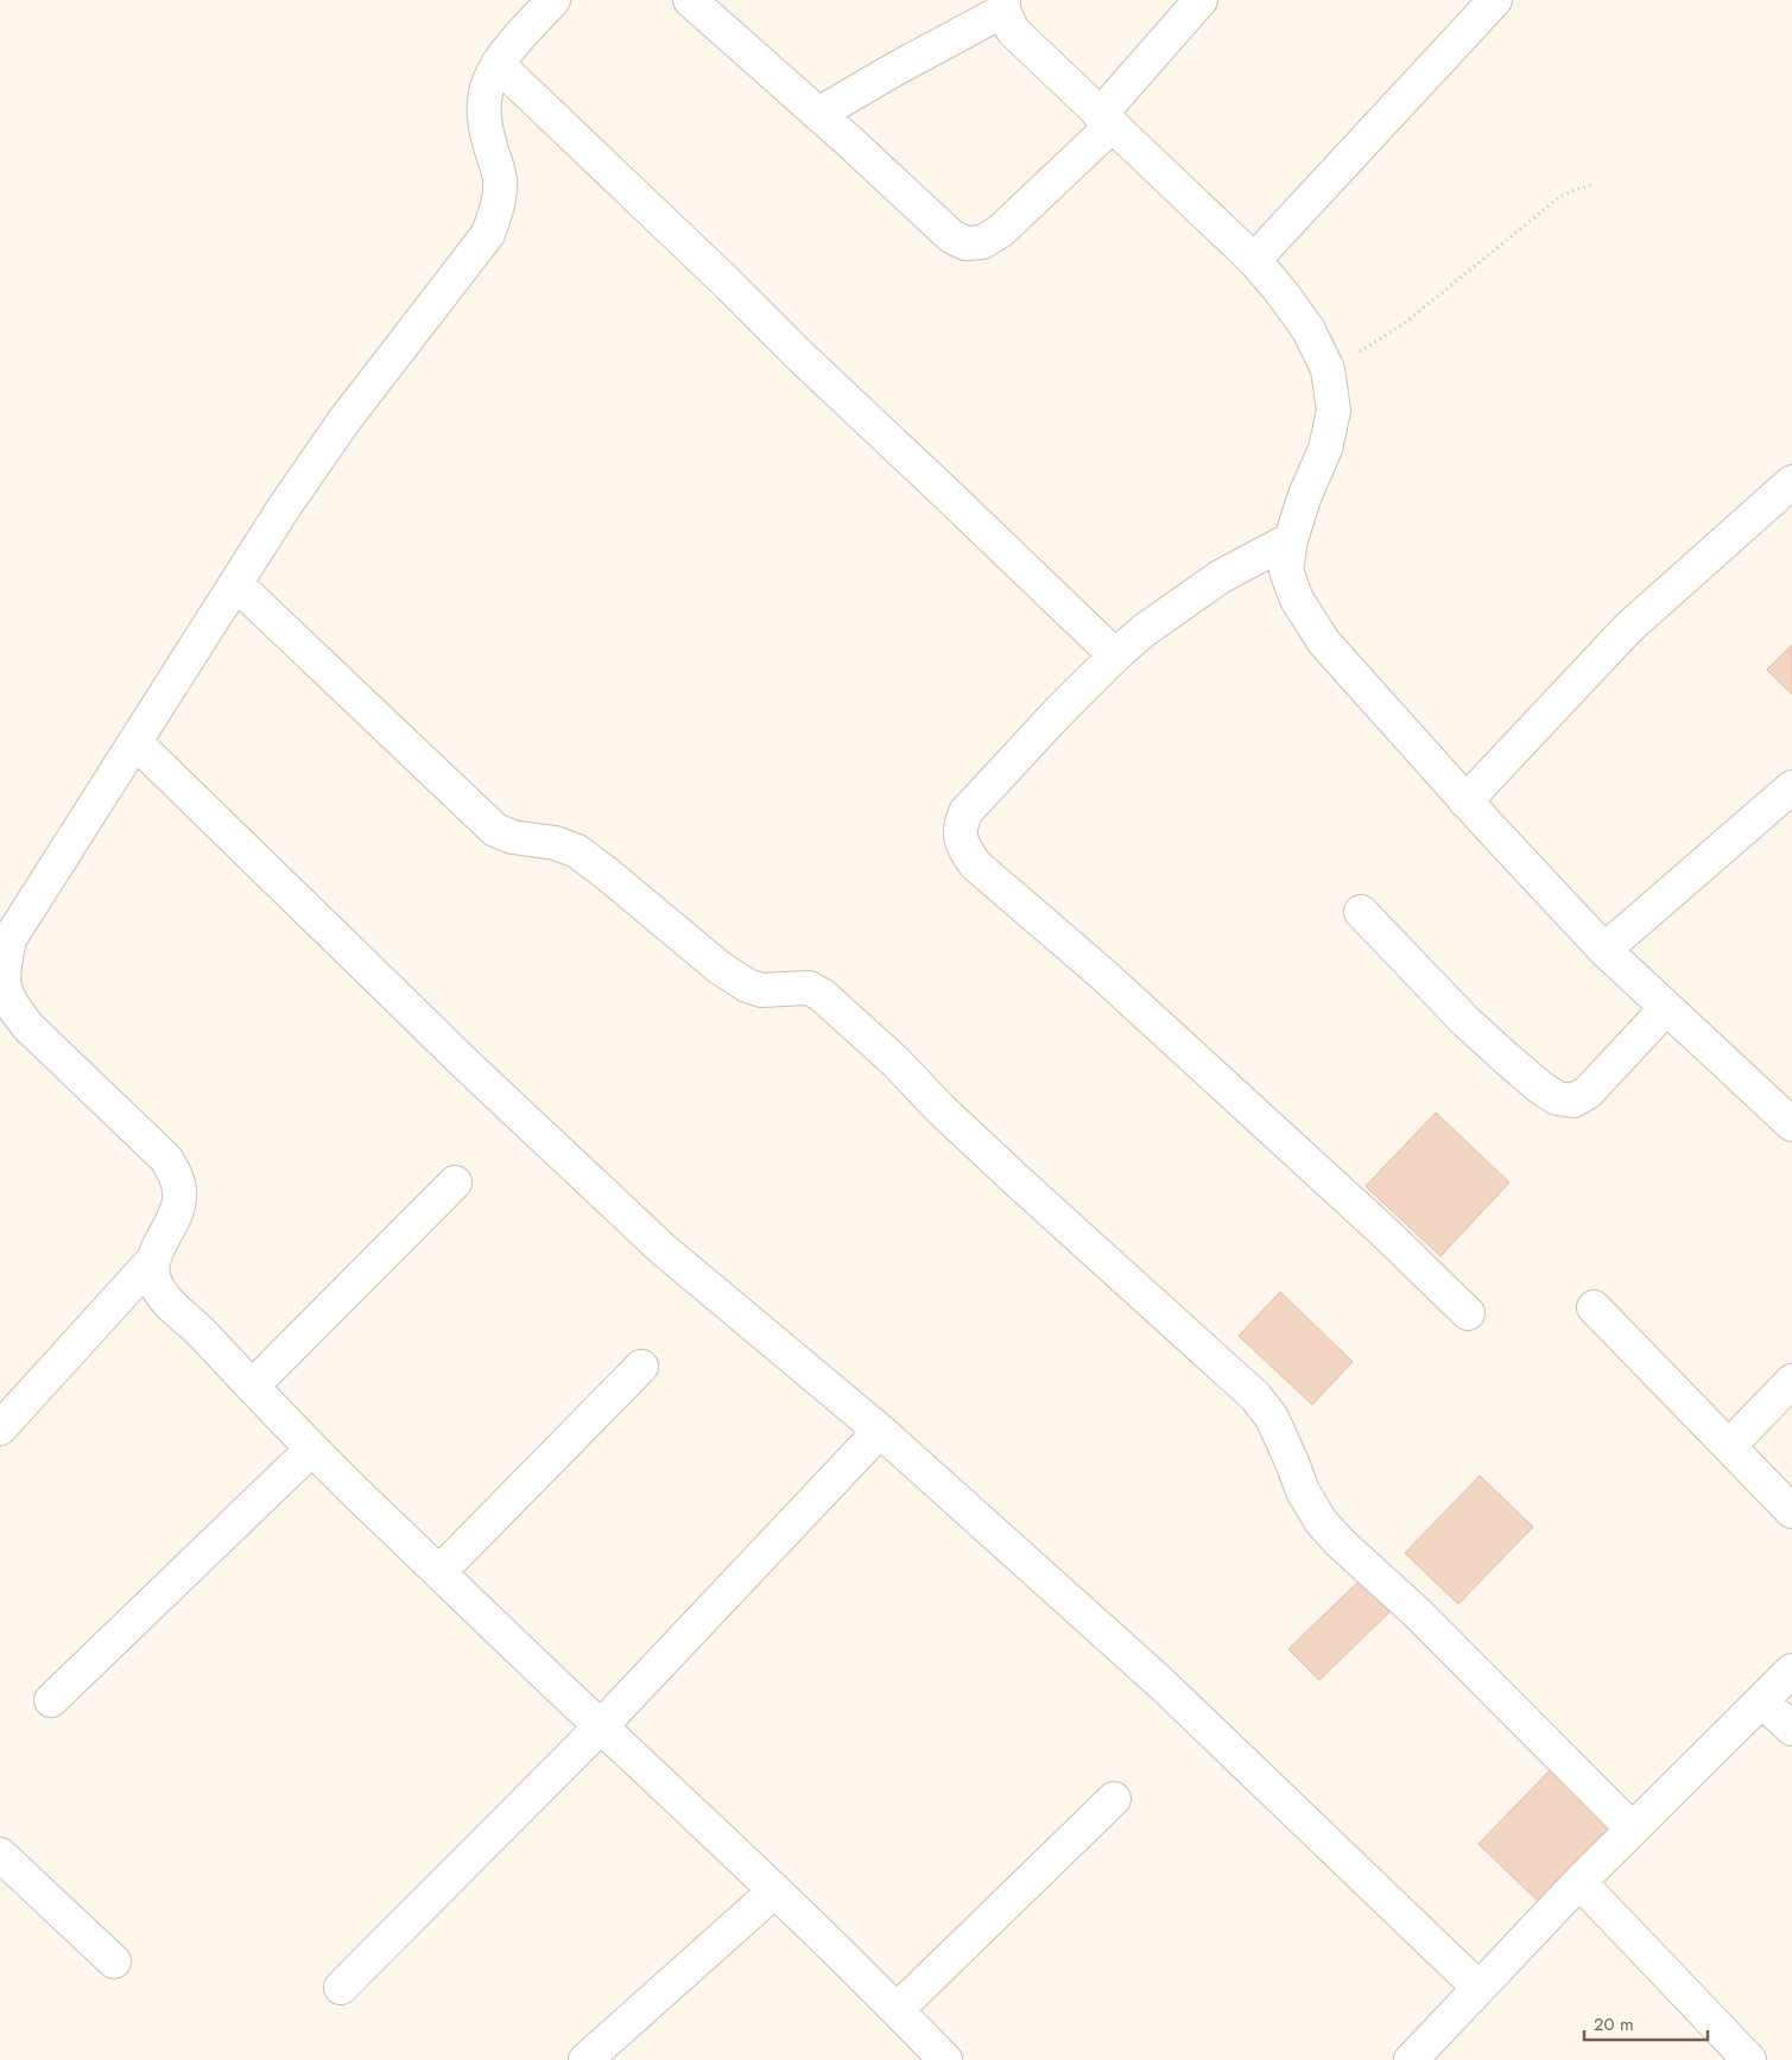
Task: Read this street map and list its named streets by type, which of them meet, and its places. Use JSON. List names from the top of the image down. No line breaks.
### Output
{"scale_bar":"20 m"}
